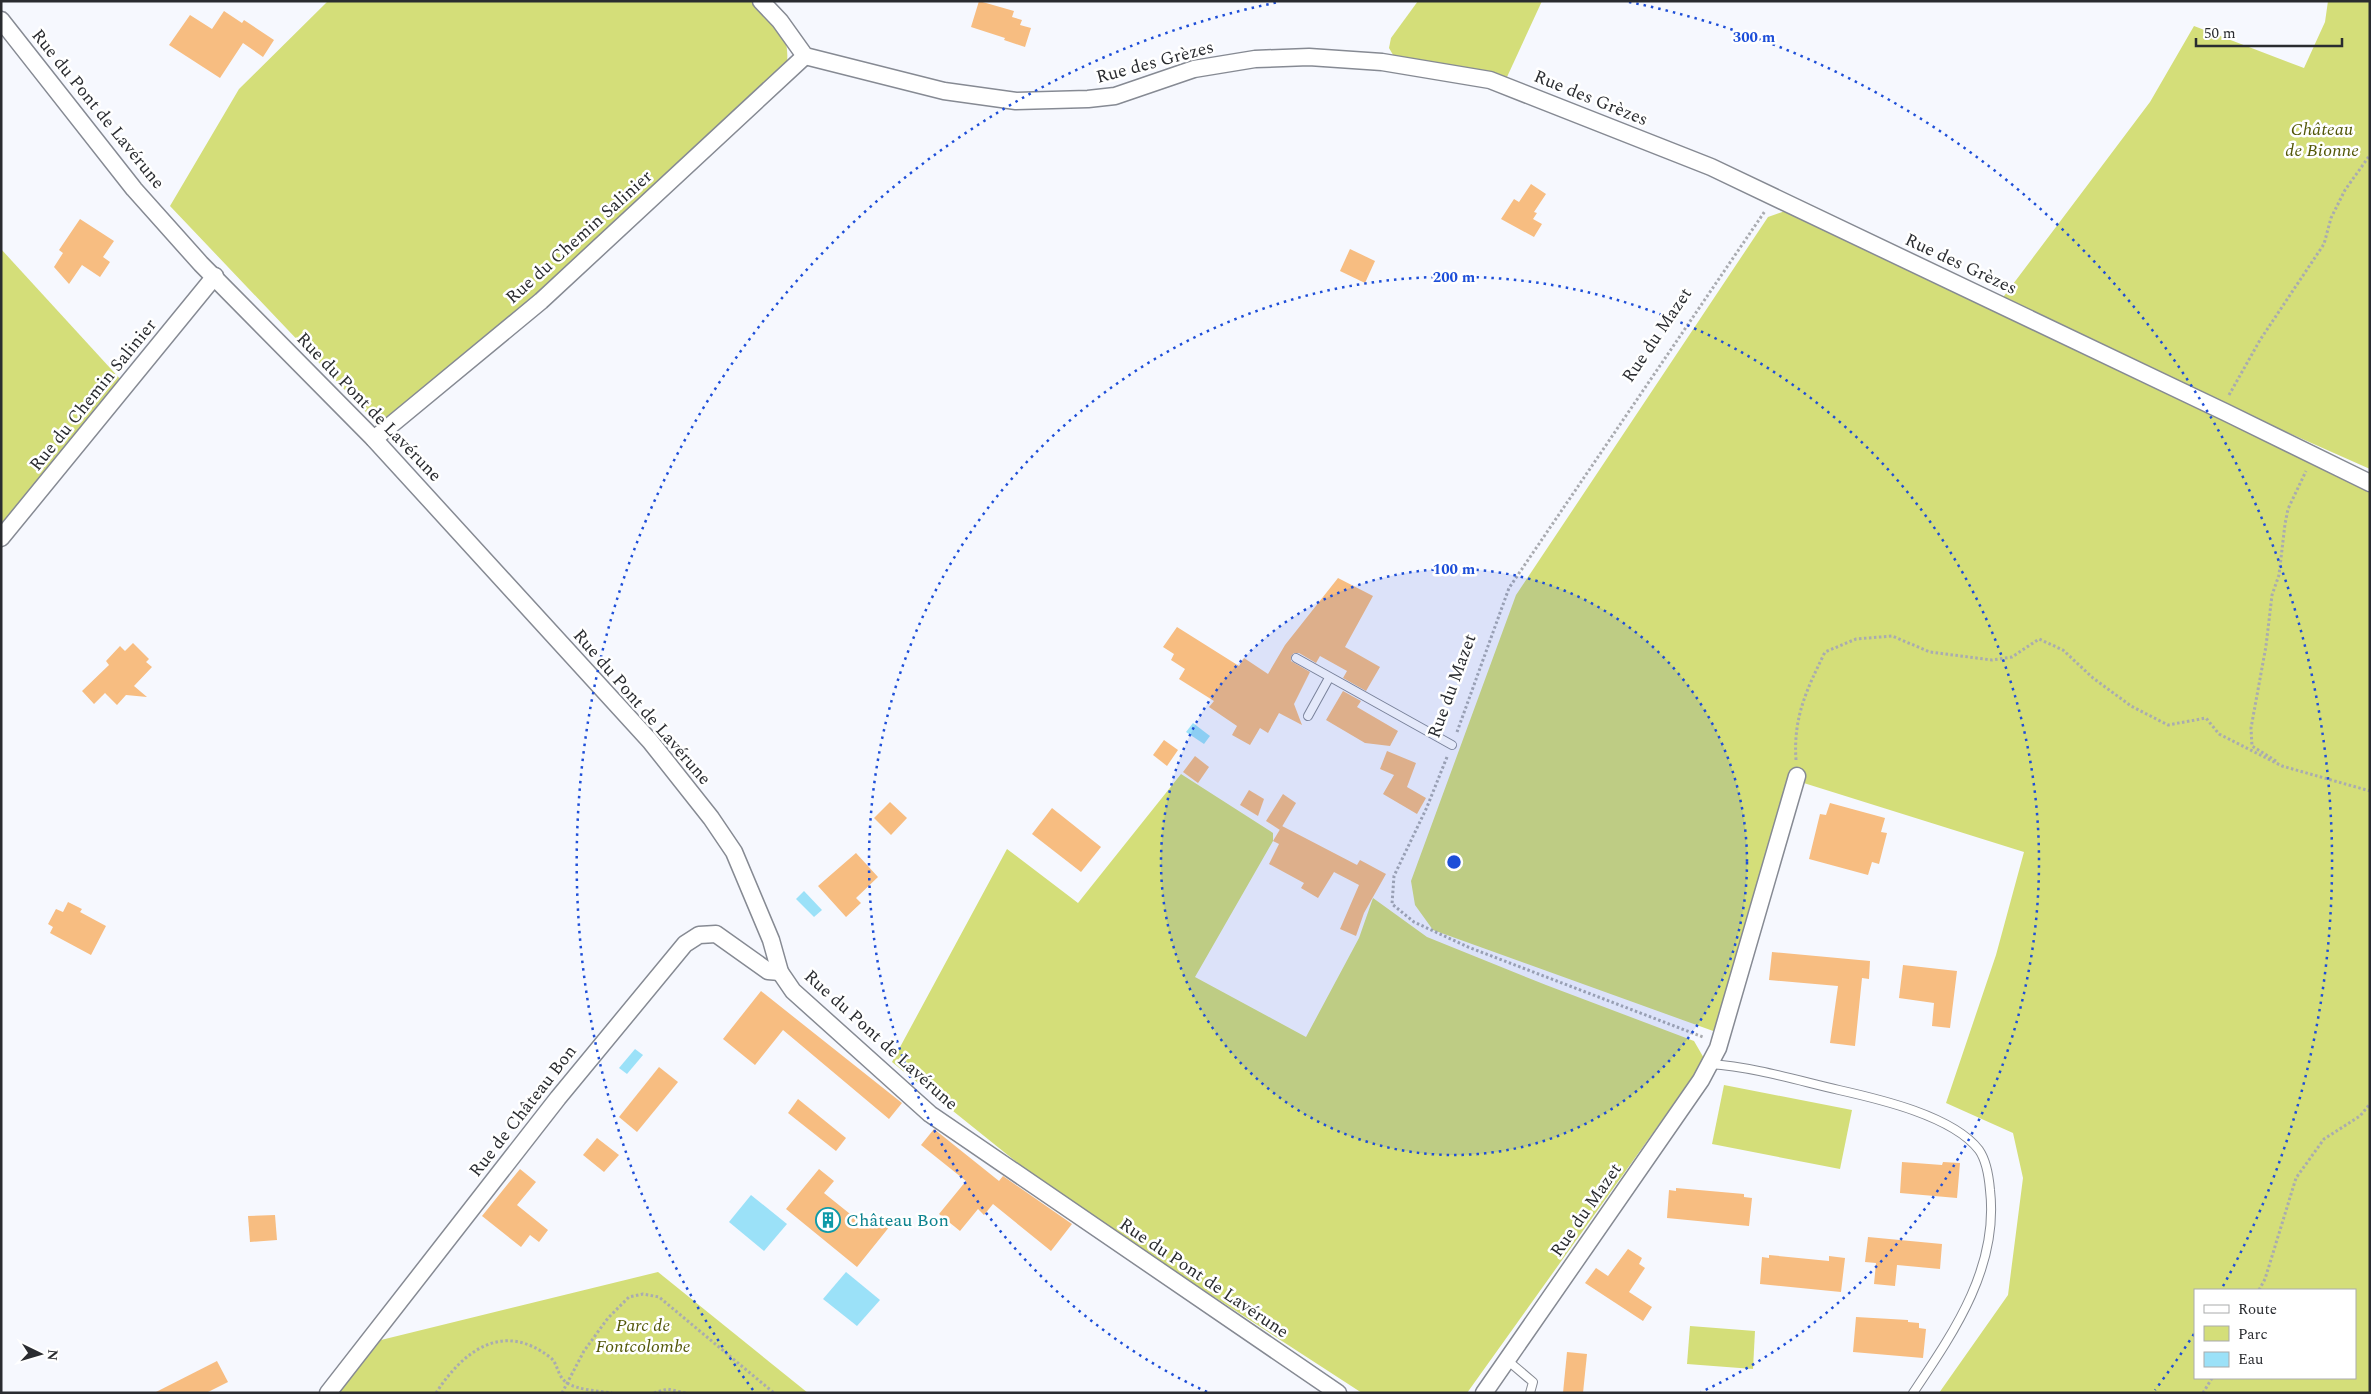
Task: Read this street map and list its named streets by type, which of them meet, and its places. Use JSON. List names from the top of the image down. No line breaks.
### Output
{"streets":{"street":["Rue des Grèzes","Rue du Pont de Lavérune","Rue du Chemin Salinier","Rue du Mazet","Rue de Château Bon"]},"crossings":[["Rue des Grèzes","Rue du Chemin Salinier"],["Rue des Grèzes","Rue du Mazet"],["Rue du Pont de Lavérune","Rue du Chemin Salinier"],["Rue du Pont de Lavérune","Rue de Château Bon"]],"parks":["Château de Bionne","Parc de Fontcolombe"],"places":{"building":["Château Bon"]},"legend":["Route","Parc","Eau"],"scale_bar":"50 m","north":"right","rings":["300 m","200 m","100 m"]}
